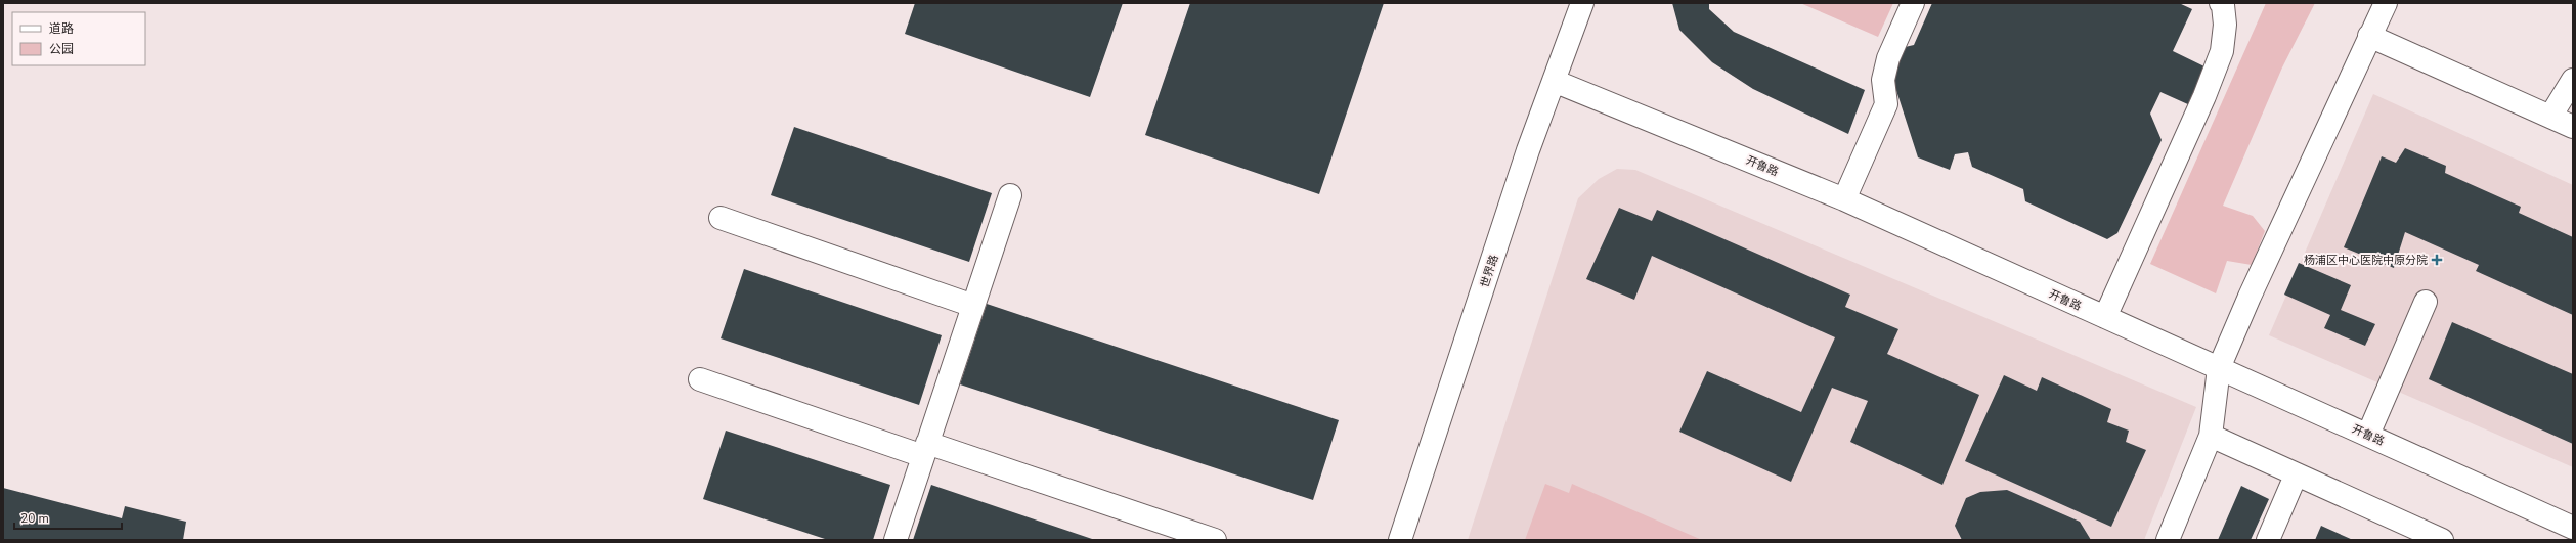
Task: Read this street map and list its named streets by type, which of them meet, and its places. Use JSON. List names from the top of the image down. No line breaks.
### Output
{"streets":{"street":["开鲁路","世界路"]},"crossings":[["开鲁路","世界路"]],"places":{"health":["杨浦区中心医院中原分院"]},"legend":["道路","公园"],"scale_bar":"20 m"}
